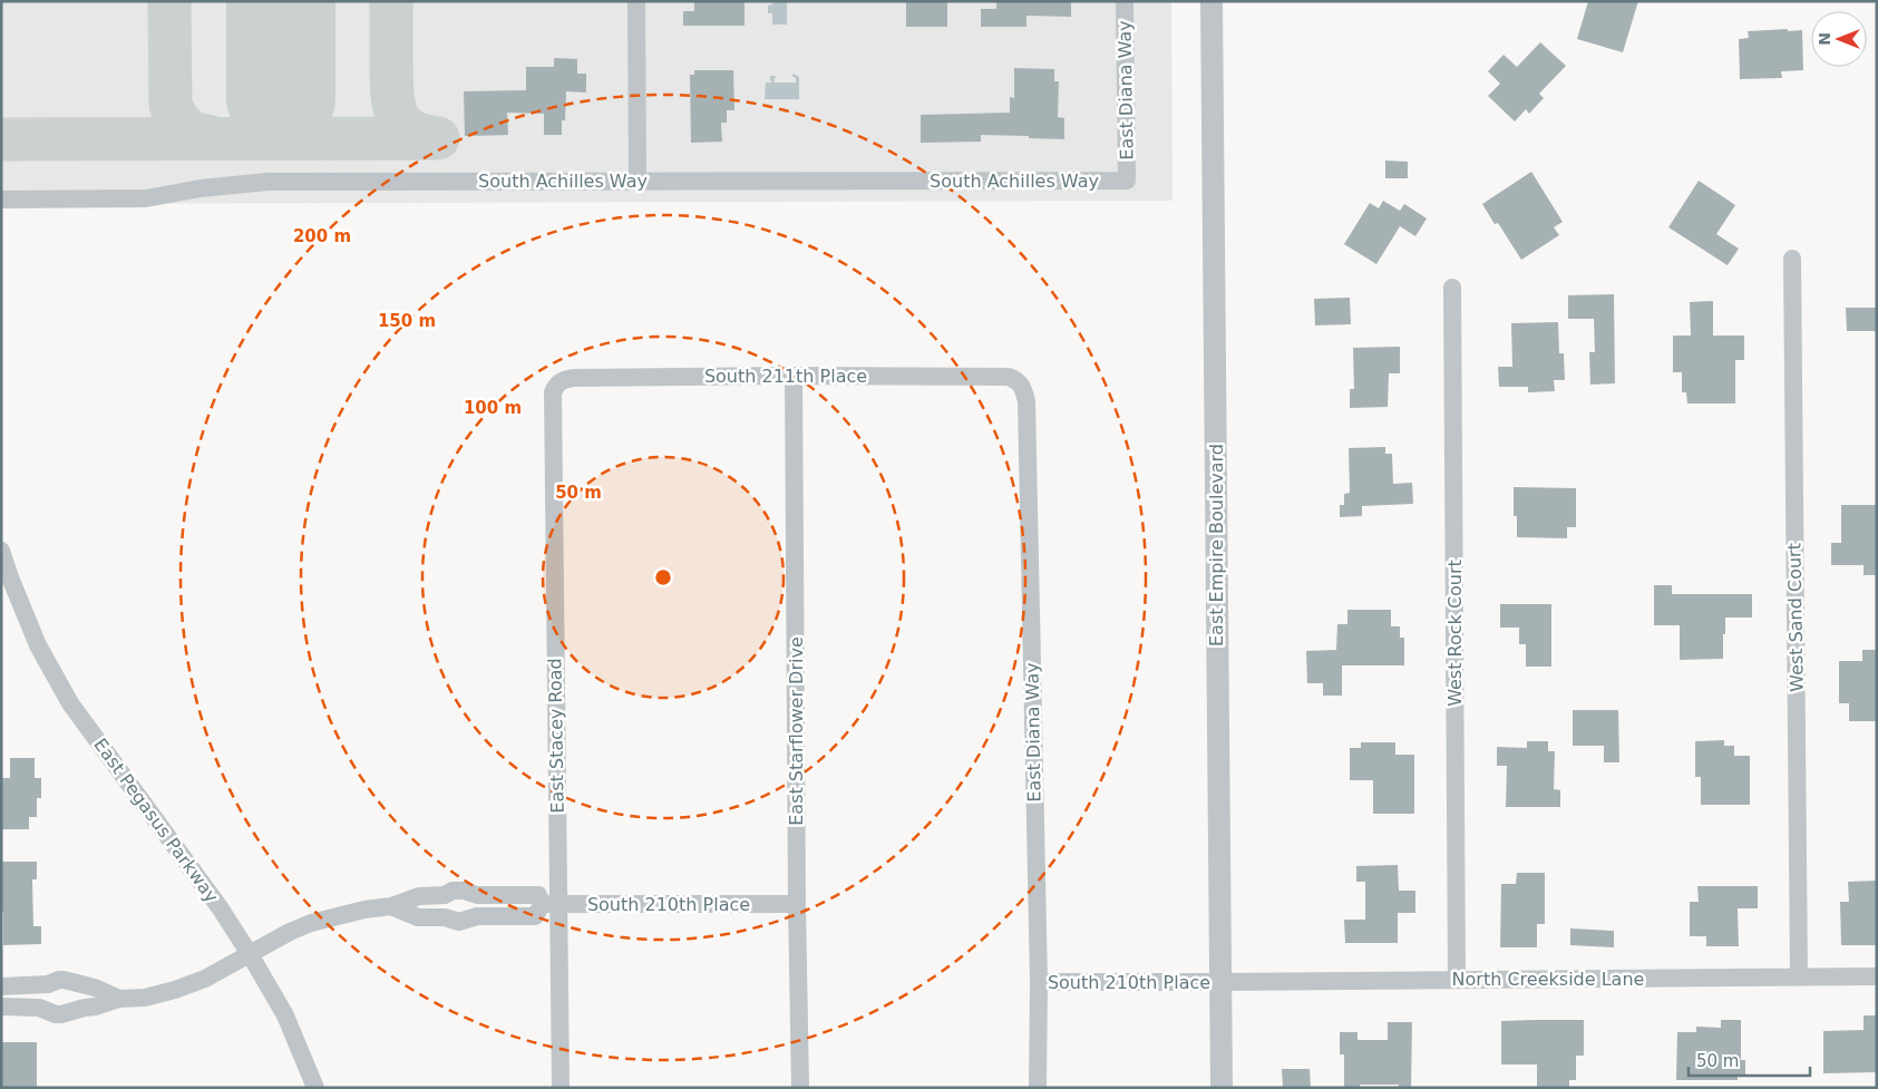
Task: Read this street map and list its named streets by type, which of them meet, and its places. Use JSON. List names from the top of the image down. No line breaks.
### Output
{"streets":{"street":["East Diana Way","South Achilles Way","South 211th Place","East Empire Boulevard","West Sand Court","West Rock Court","East Starflower Drive","East Stacey Road","East Pegasus Parkway","South 210th Place","North Creekside Lane"]},"crossings":[["East Diana Way","South Achilles Way"],["East Diana Way","South 211th Place"],["East Diana Way","South 210th Place"],["South 211th Place","East Starflower Drive"],["South 211th Place","East Stacey Road"],["East Empire Boulevard","South 210th Place"],["East Empire Boulevard","North Creekside Lane"],["West Sand Court","North Creekside Lane"],["West Rock Court","North Creekside Lane"],["East Starflower Drive","South 210th Place"],["East Stacey Road","South 210th Place"],["East Pegasus Parkway","South 210th Place"],["South 210th Place","North Creekside Lane"]],"scale_bar":"50 m","north":"left","rings":["200 m","150 m","100 m","50 m"]}
